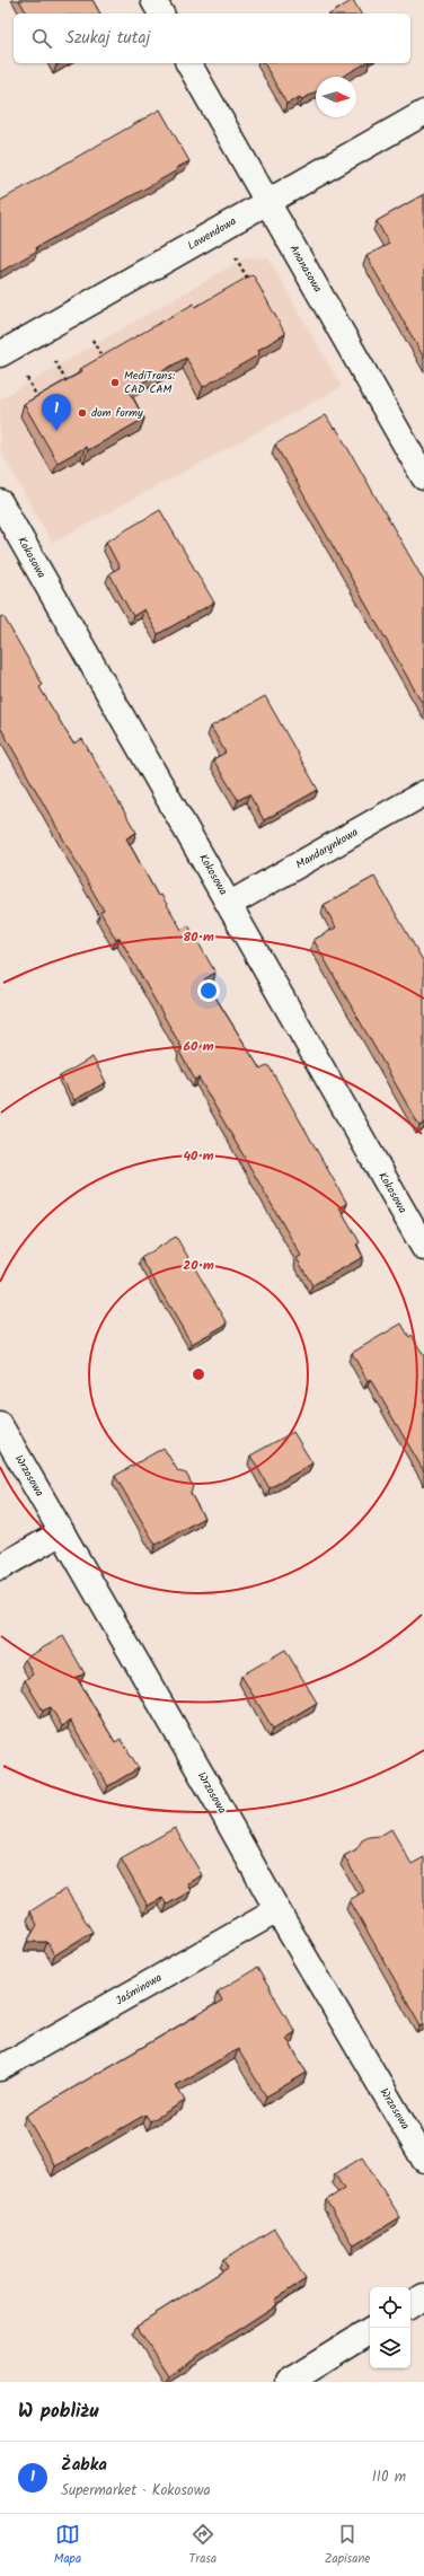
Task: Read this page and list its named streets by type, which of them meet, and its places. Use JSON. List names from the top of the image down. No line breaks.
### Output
{"streets":{"street":["Lawendowa","Ananasowa","Kokosowa","Mandarynkowa","Wrzosowa","Jaśminowa"]},"crossings":[["Lawendowa","Ananasowa"],["Kokosowa","Mandarynkowa"],["Wrzosowa","Jaśminowa"]],"places":["MediTrans: CAD CAM","dom formy"],"north":"right","page":{"search":"Szukaj tutaj","pins":"1","heading":"W pobliżu","list":[{"mark":"1","name":"Żabka","note":"Supermarket · Kokosowa","value":"110 m"}],"nav":["Mapa","Trasa","Zapisane"]},"rings":["80 m","60 m","40 m","20 m"]}
